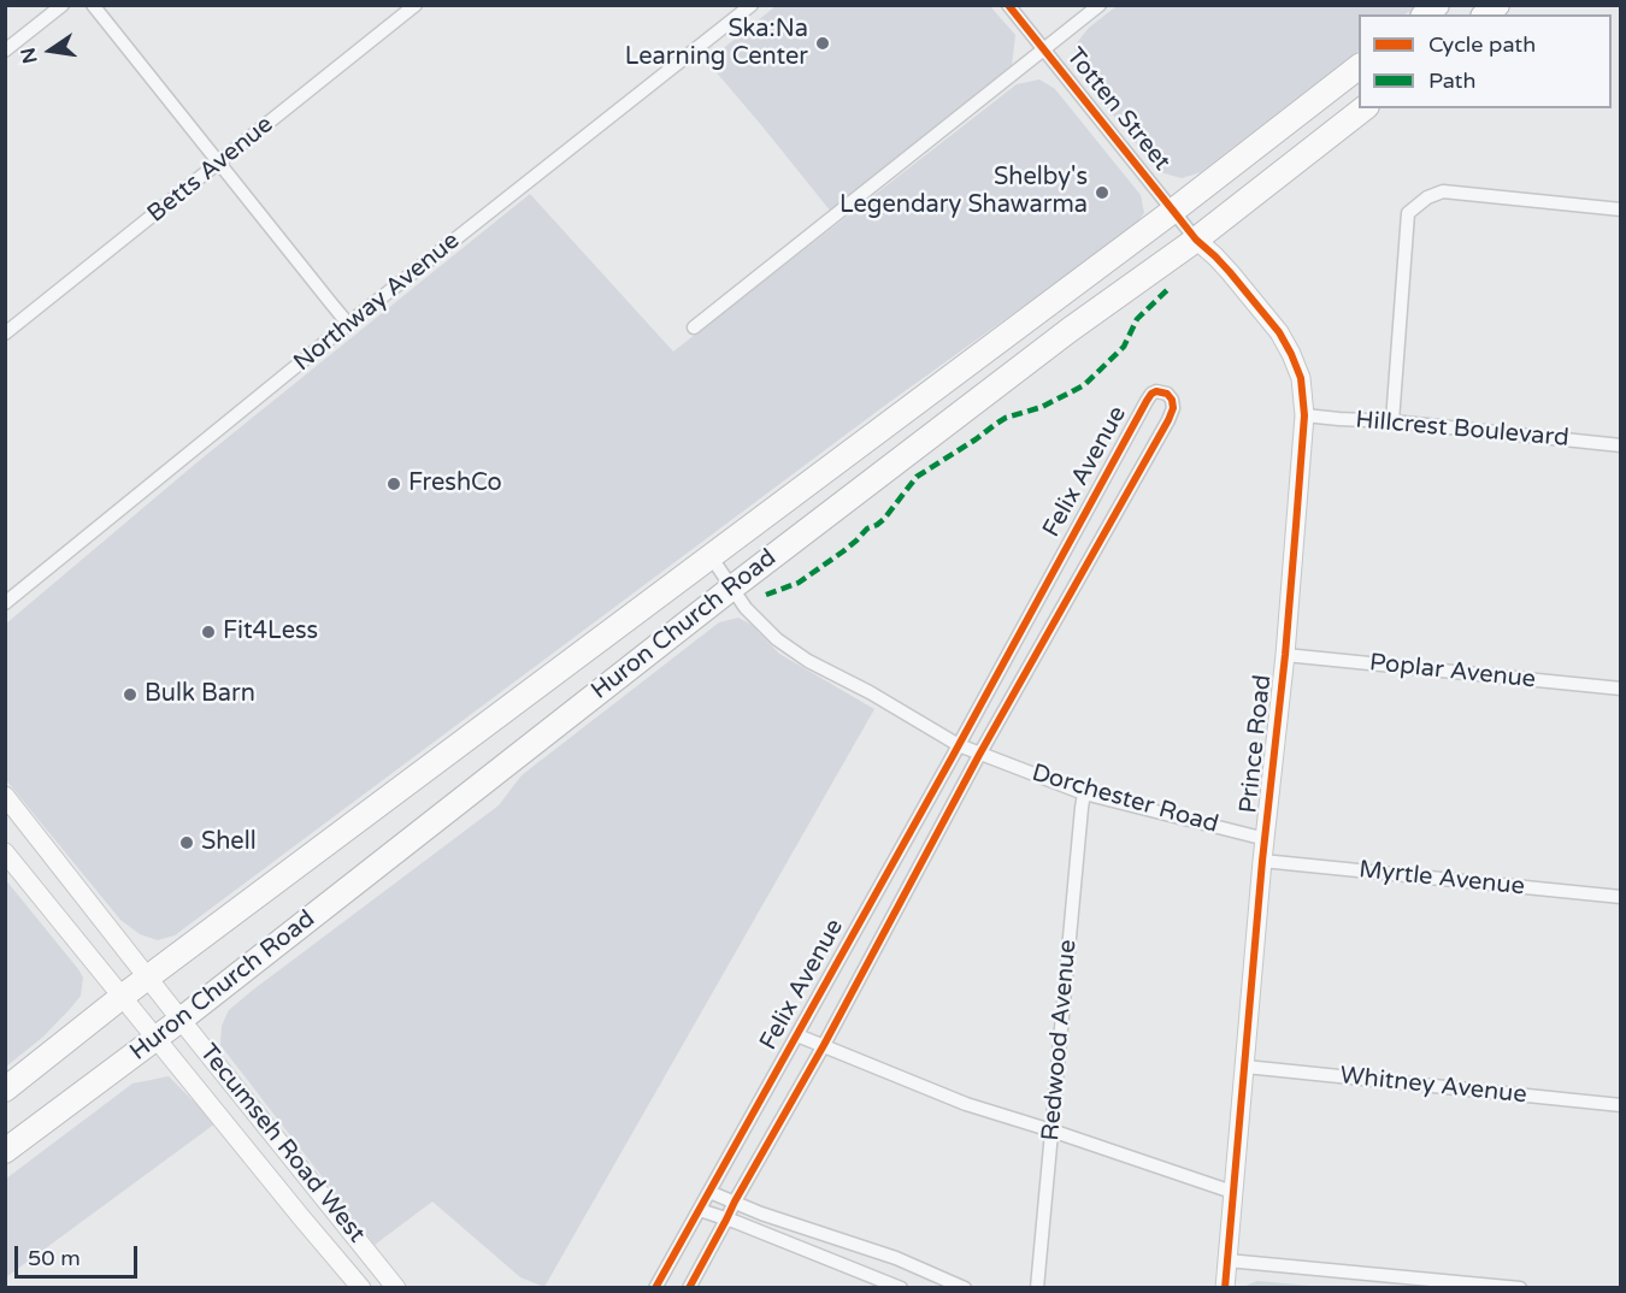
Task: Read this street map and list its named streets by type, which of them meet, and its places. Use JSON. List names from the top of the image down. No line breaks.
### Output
{"streets":{"highway":["Huron Church Road"],"main road":["Prince Road","Tecumseh Road West"],"street":["Totten Street","Betts Avenue","Northway Avenue","Hillcrest Boulevard","Felix Avenue","Poplar Avenue","Dorchester Road","Myrtle Avenue","Redwood Avenue","Whitney Avenue"]},"crossings":[["Totten Street","Huron Church Road"],["Totten Street","Prince Road"],["Hillcrest Boulevard","Prince Road"],["Felix Avenue","Dorchester Road"],["Huron Church Road","Prince Road"],["Huron Church Road","Dorchester Road"],["Huron Church Road","Tecumseh Road West"],["Poplar Avenue","Prince Road"],["Prince Road","Dorchester Road"],["Prince Road","Myrtle Avenue"],["Prince Road","Whitney Avenue"],["Dorchester Road","Redwood Avenue"]],"places":["Ska:Na Learning Center","Shelby's Legendary Shawarma","FreshCo","Fit4Less","Bulk Barn","Shell"],"legend":["Cycle path","Path"],"scale_bar":"50 m","north":"left"}
